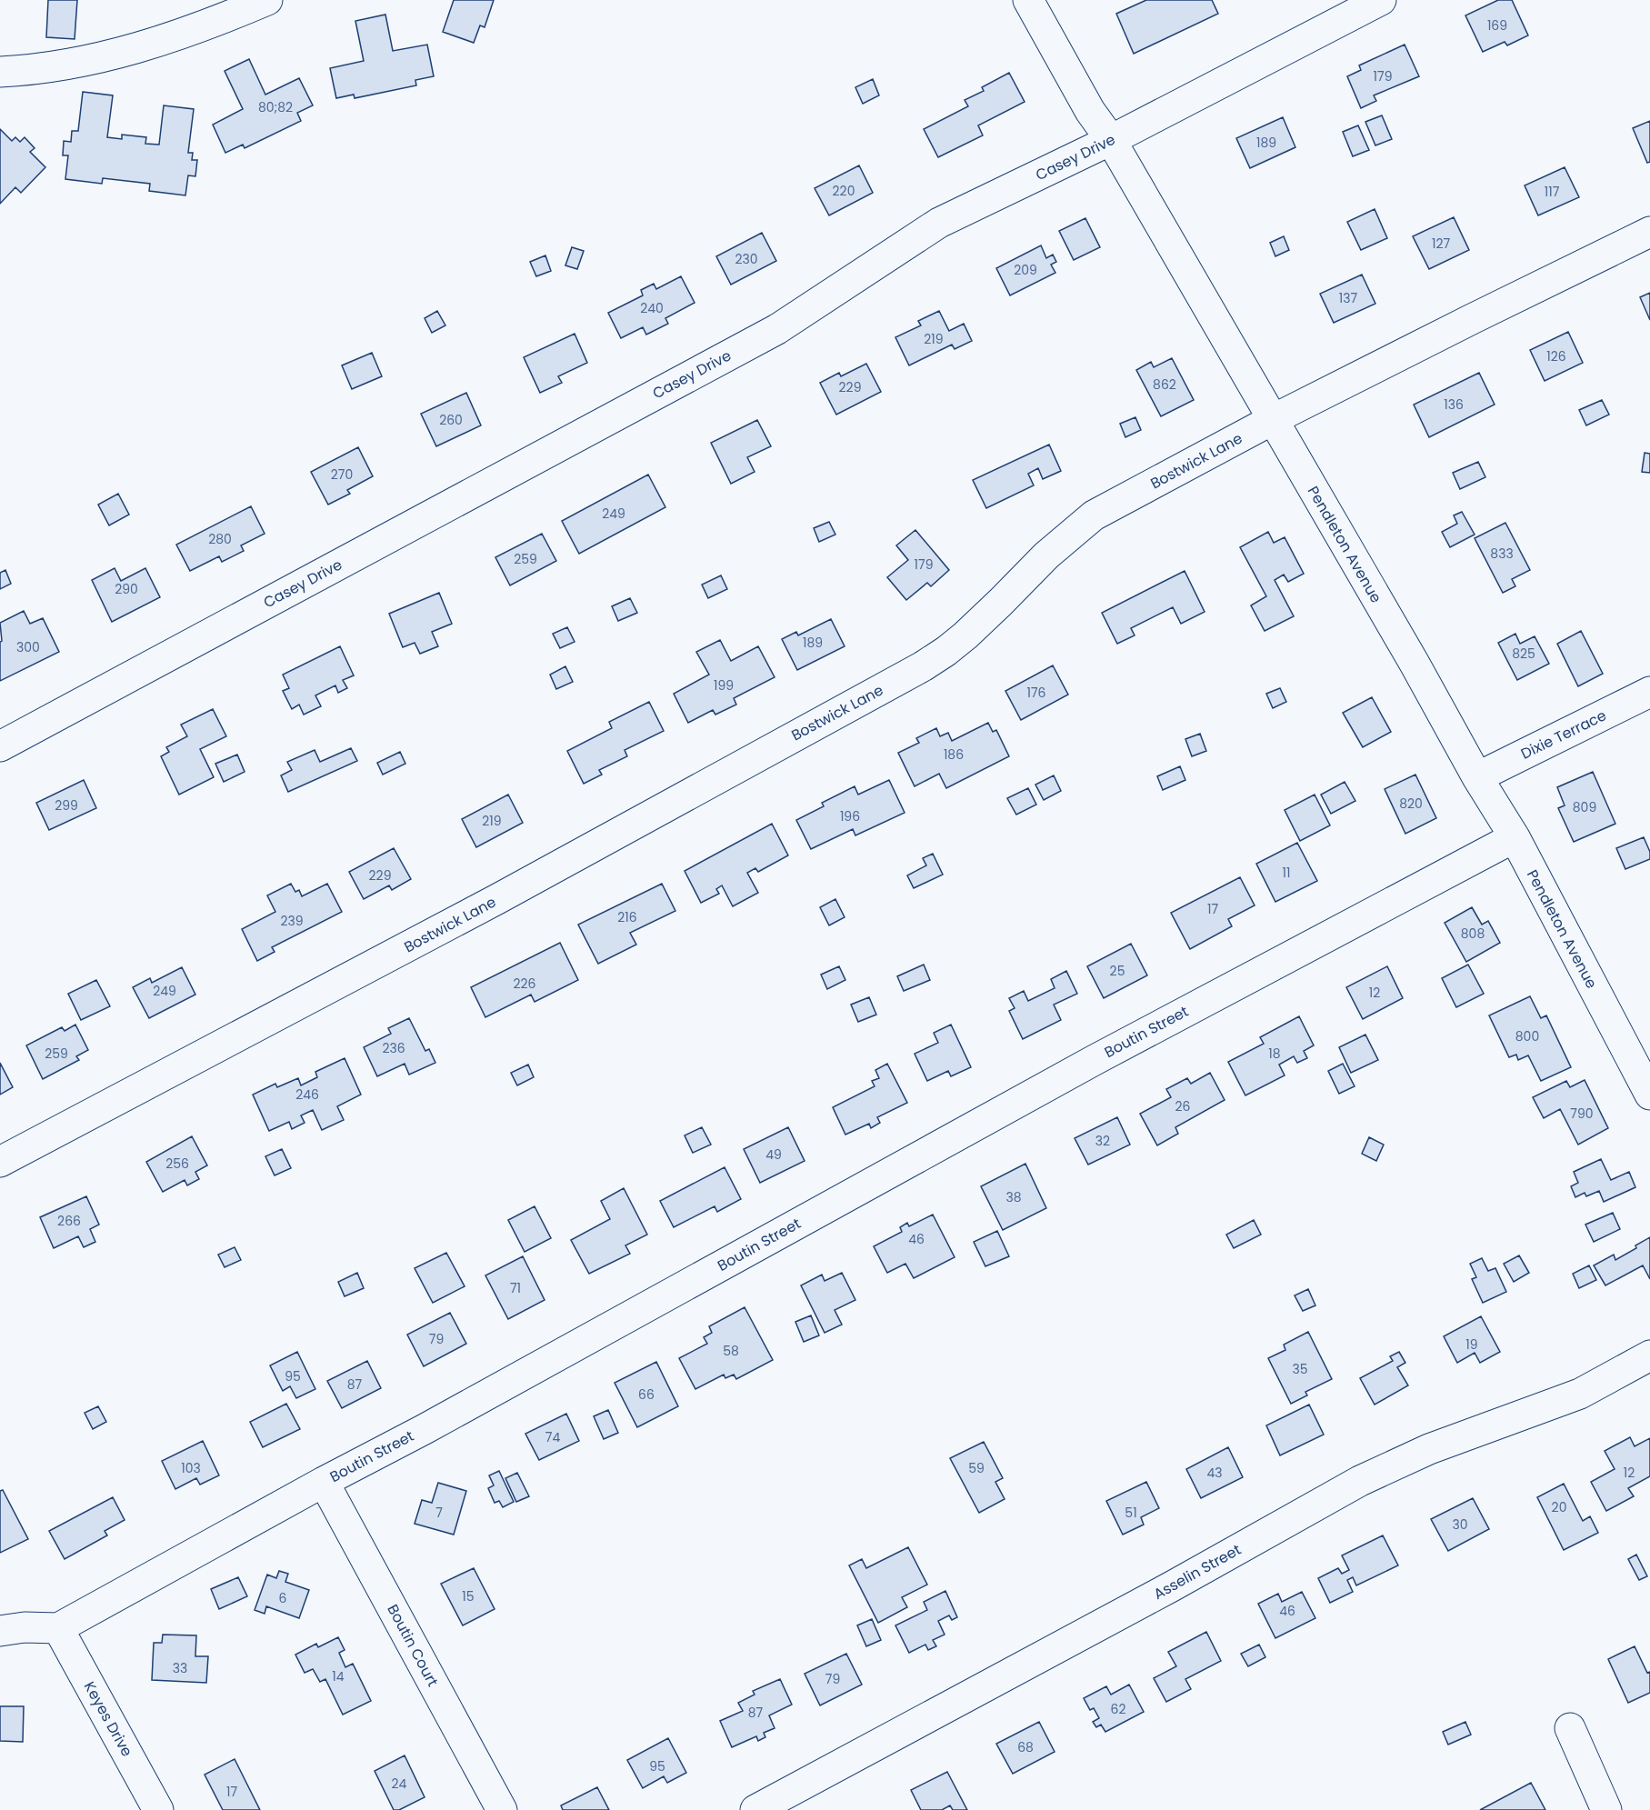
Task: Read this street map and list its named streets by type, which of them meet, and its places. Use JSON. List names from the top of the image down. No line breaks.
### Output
{"streets":{"street":["Casey Drive","Bostwick Lane","Pendleton Avenue","Dixie Terrace","Boutin Street","Asselin Street","Boutin Court","Keyes Drive"]},"crossings":[["Casey Drive","Pendleton Avenue"],["Bostwick Lane","Pendleton Avenue"],["Pendleton Avenue","Dixie Terrace"],["Pendleton Avenue","Boutin Street"],["Boutin Street","Boutin Court"],["Boutin Street","Keyes Drive"]],"house_numbers":["169","179","80;82","189","220","117","127","230","209","137","240","219","126","862","229","136","260","270","249","280","833","259","179","290","189","300","825","199","176","186","820","299","809","196","219","11","229","17","216","239","808","25","226","249","12","800","236","259","18","246","26","790","32","49","256","38","266","46","71","79","19","58","35","95","87","66","74","103","59","43","12","20","7","51","30","15","6","46","33","14","79","62","87","68","95","24","17"]}
